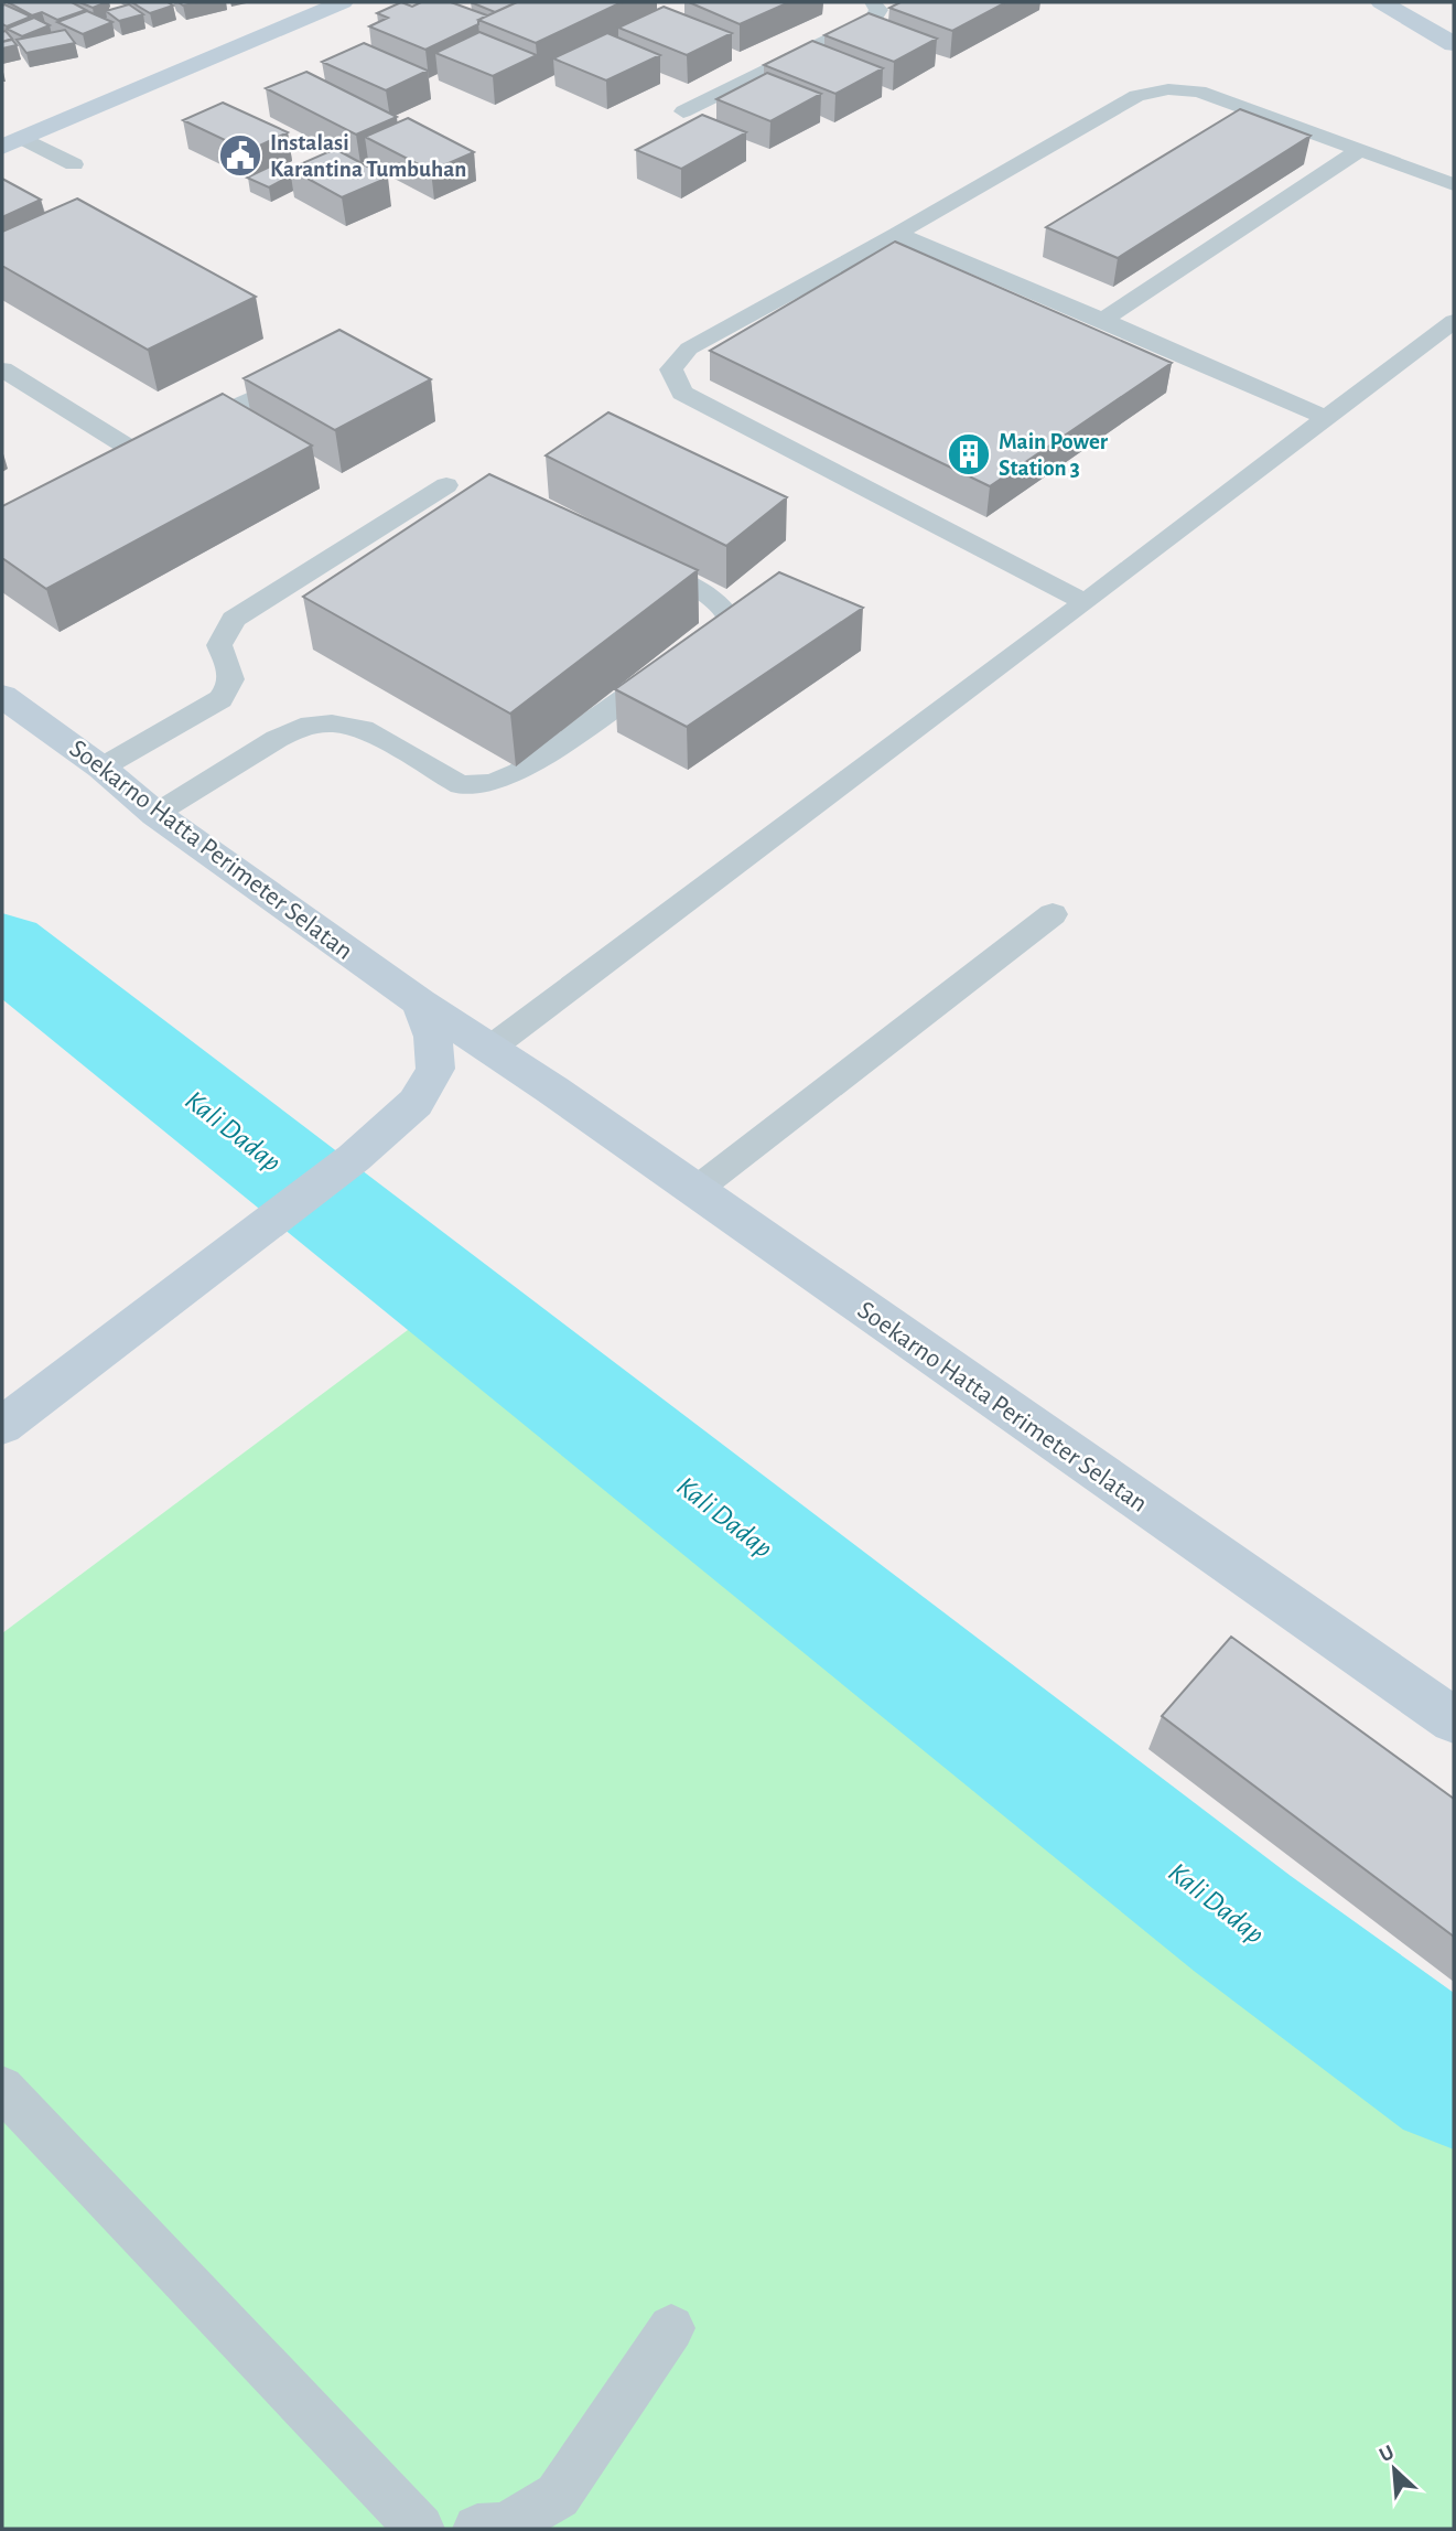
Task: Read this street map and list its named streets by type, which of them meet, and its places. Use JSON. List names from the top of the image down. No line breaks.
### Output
{"streets":{"main road":["Soekarno Hatta Perimeter Selatan"]},"water":["Kali Dadap"],"places":{"public building":["Instalasi Karantina Tumbuhan"],"building":["Main Power Station 3"]},"north":"top left"}
